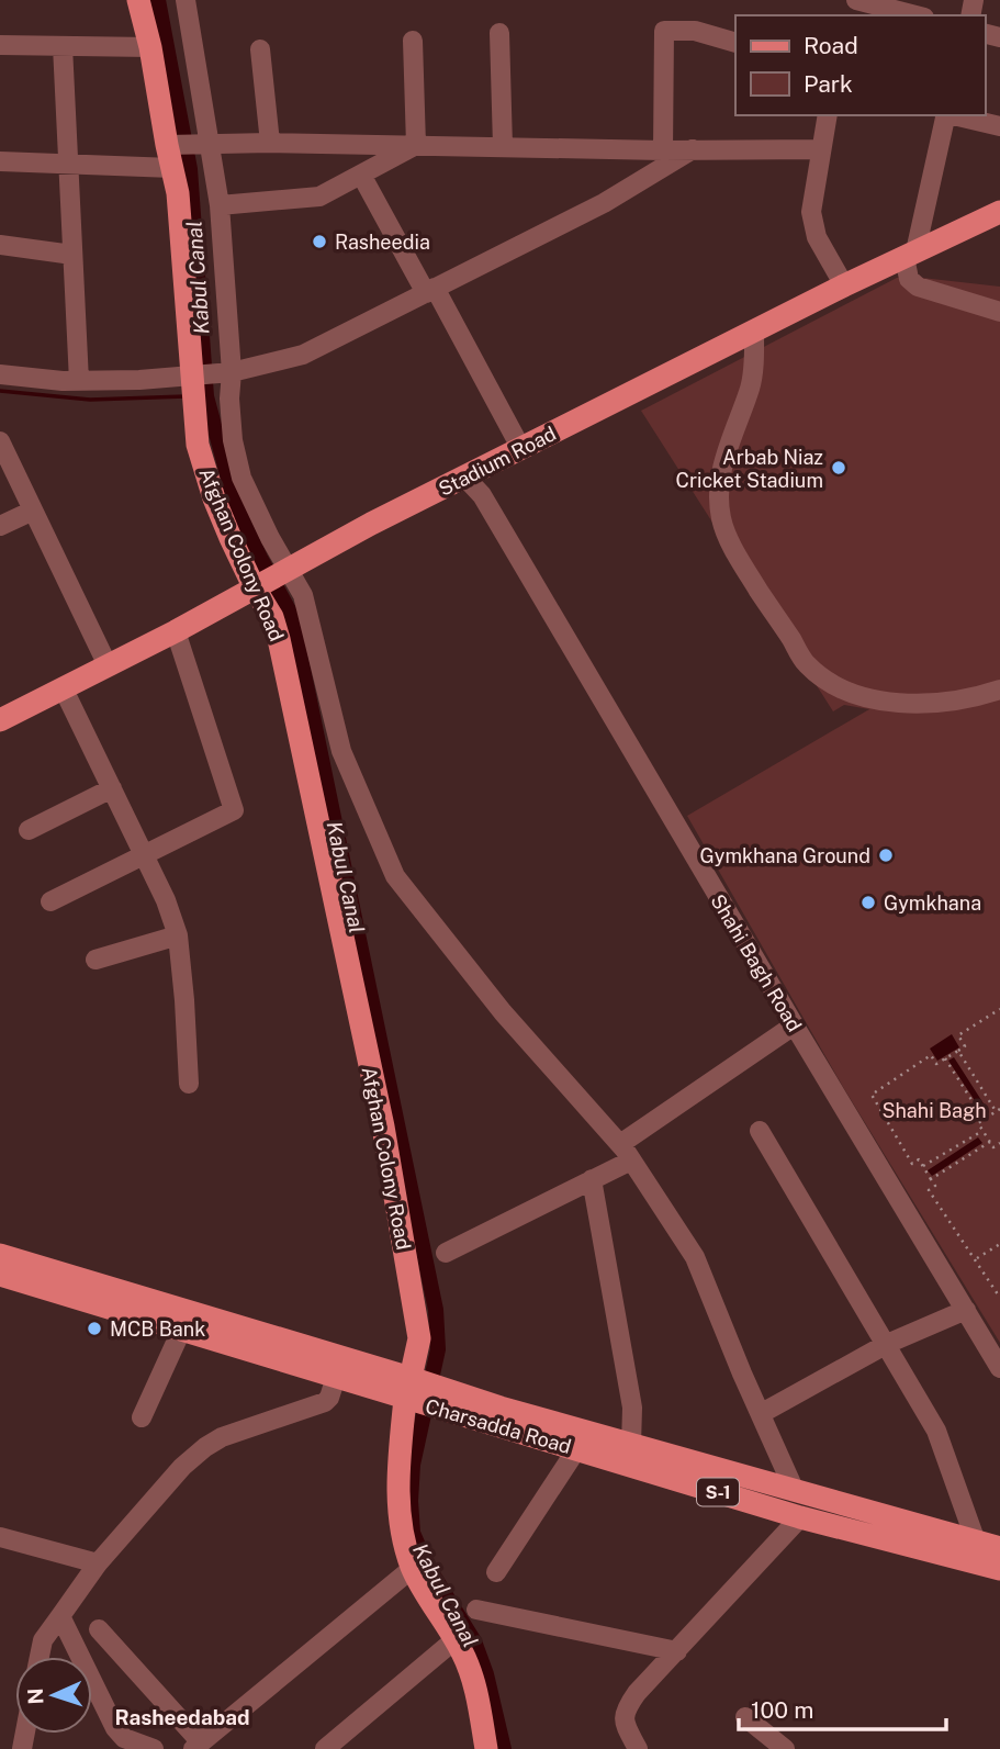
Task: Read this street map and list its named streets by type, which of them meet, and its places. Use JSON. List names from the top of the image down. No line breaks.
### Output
{"streets":{"main road":["Stadium Road","Afghan Colony Road","Charsadda Road","S-1"],"street":["Shahi Bagh Road"]},"crossings":[["Stadium Road","Afghan Colony Road"],["Stadium Road","Shahi Bagh Road"],["Afghan Colony Road","Charsadda Road"]],"districts":["Rasheedabad"],"water":["Kabul Canal"],"parks":["Shahi Bagh"],"places":["Rasheedia","Arbab Niaz Cricket Stadium","Gymkhana Ground","Gymkhana","MCB Bank"],"legend":["Road","Park"],"scale_bar":"100 m","north":"left"}
